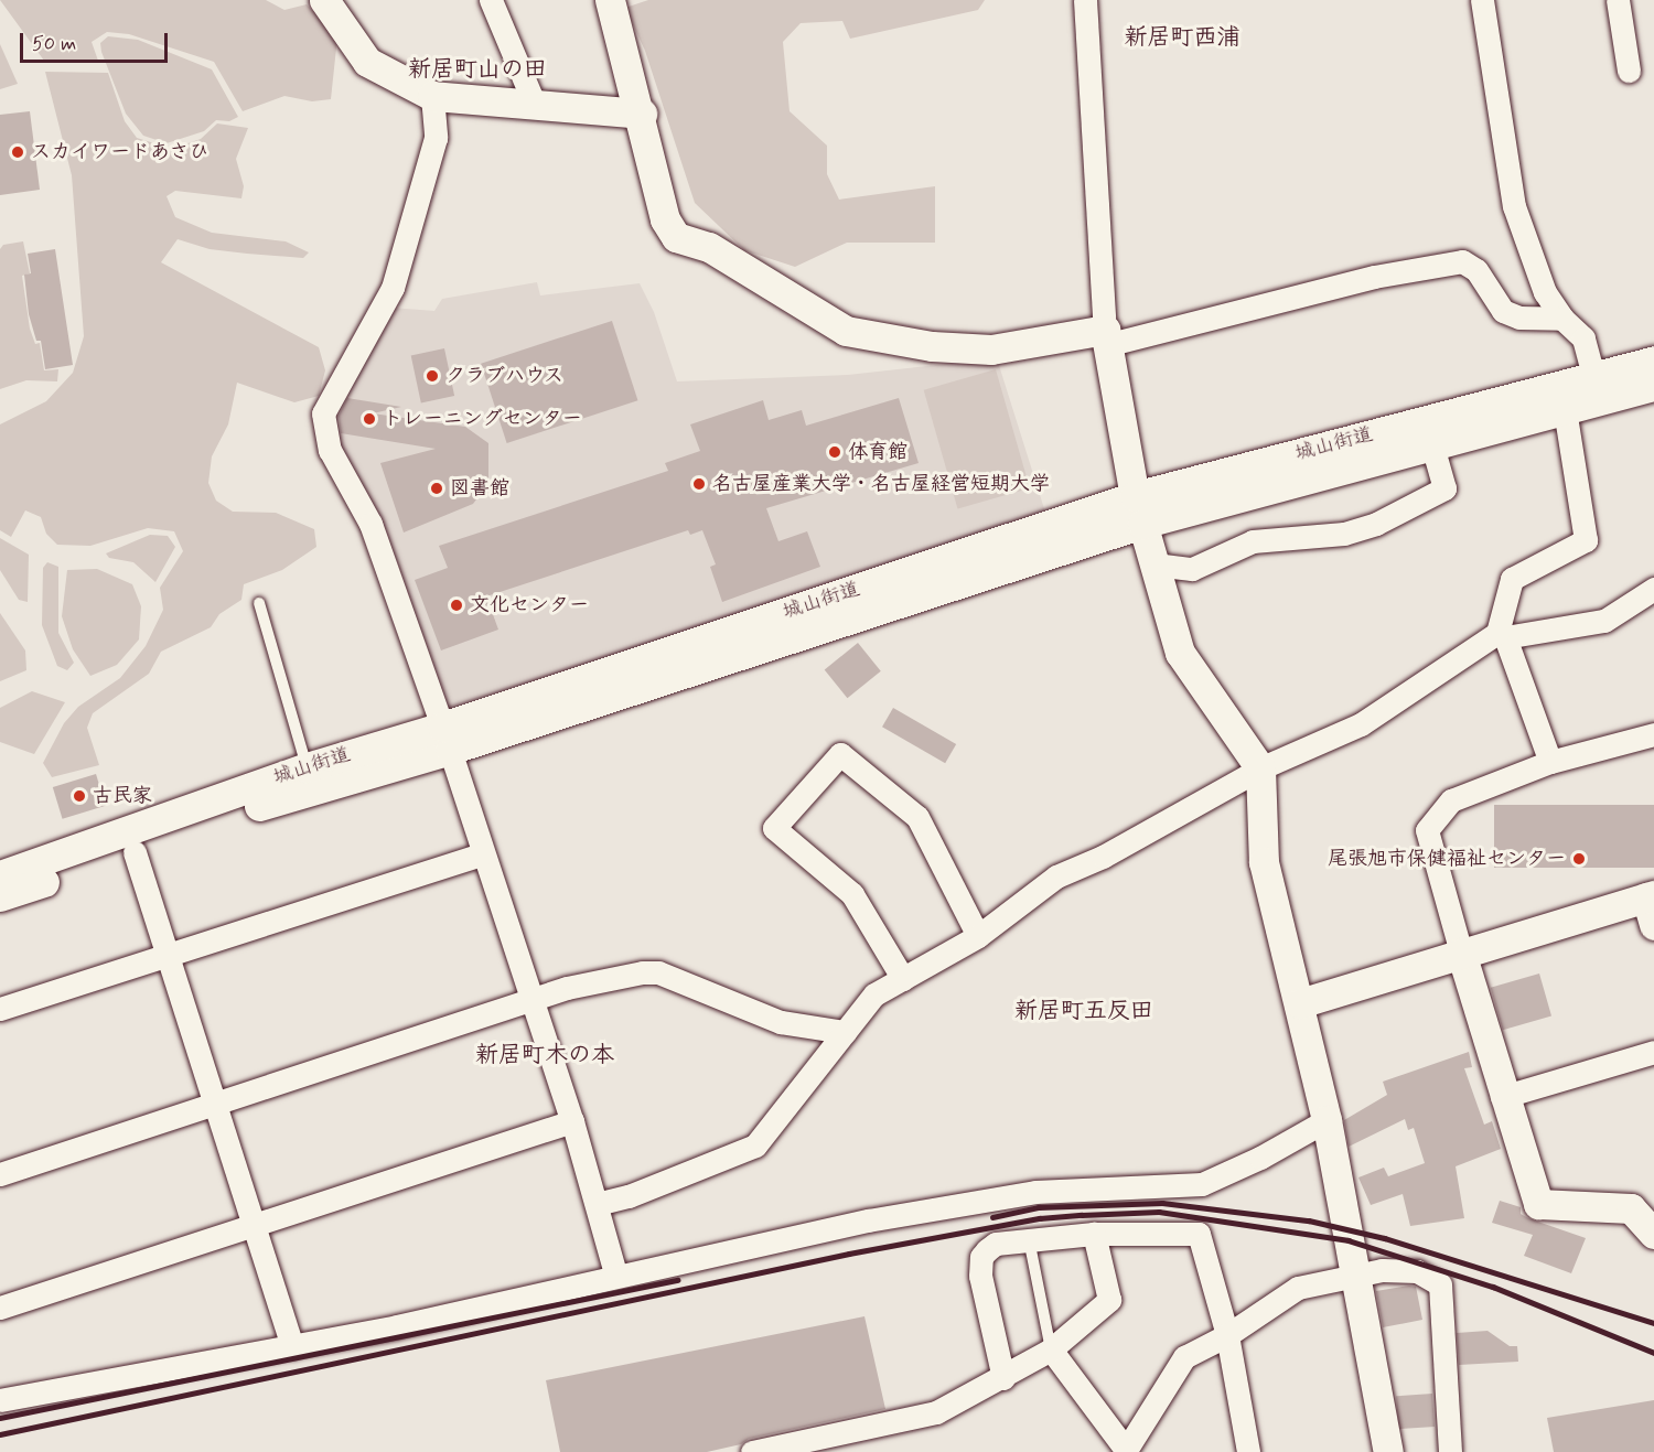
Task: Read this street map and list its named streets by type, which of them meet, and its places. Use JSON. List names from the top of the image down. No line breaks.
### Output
{"streets":{"street":["城山街道"]},"districts":["新居町西浦","新居町山の田","新居町五反田","新居町木の本"],"places":["スカイワードあさひ","クラブハウス","トレーニングセンター","体育館","名古屋産業大学・名古屋経営短期大学","図書館","文化センター","古民家","尾張旭市保健福祉センター"],"scale_bar":"50 m"}
